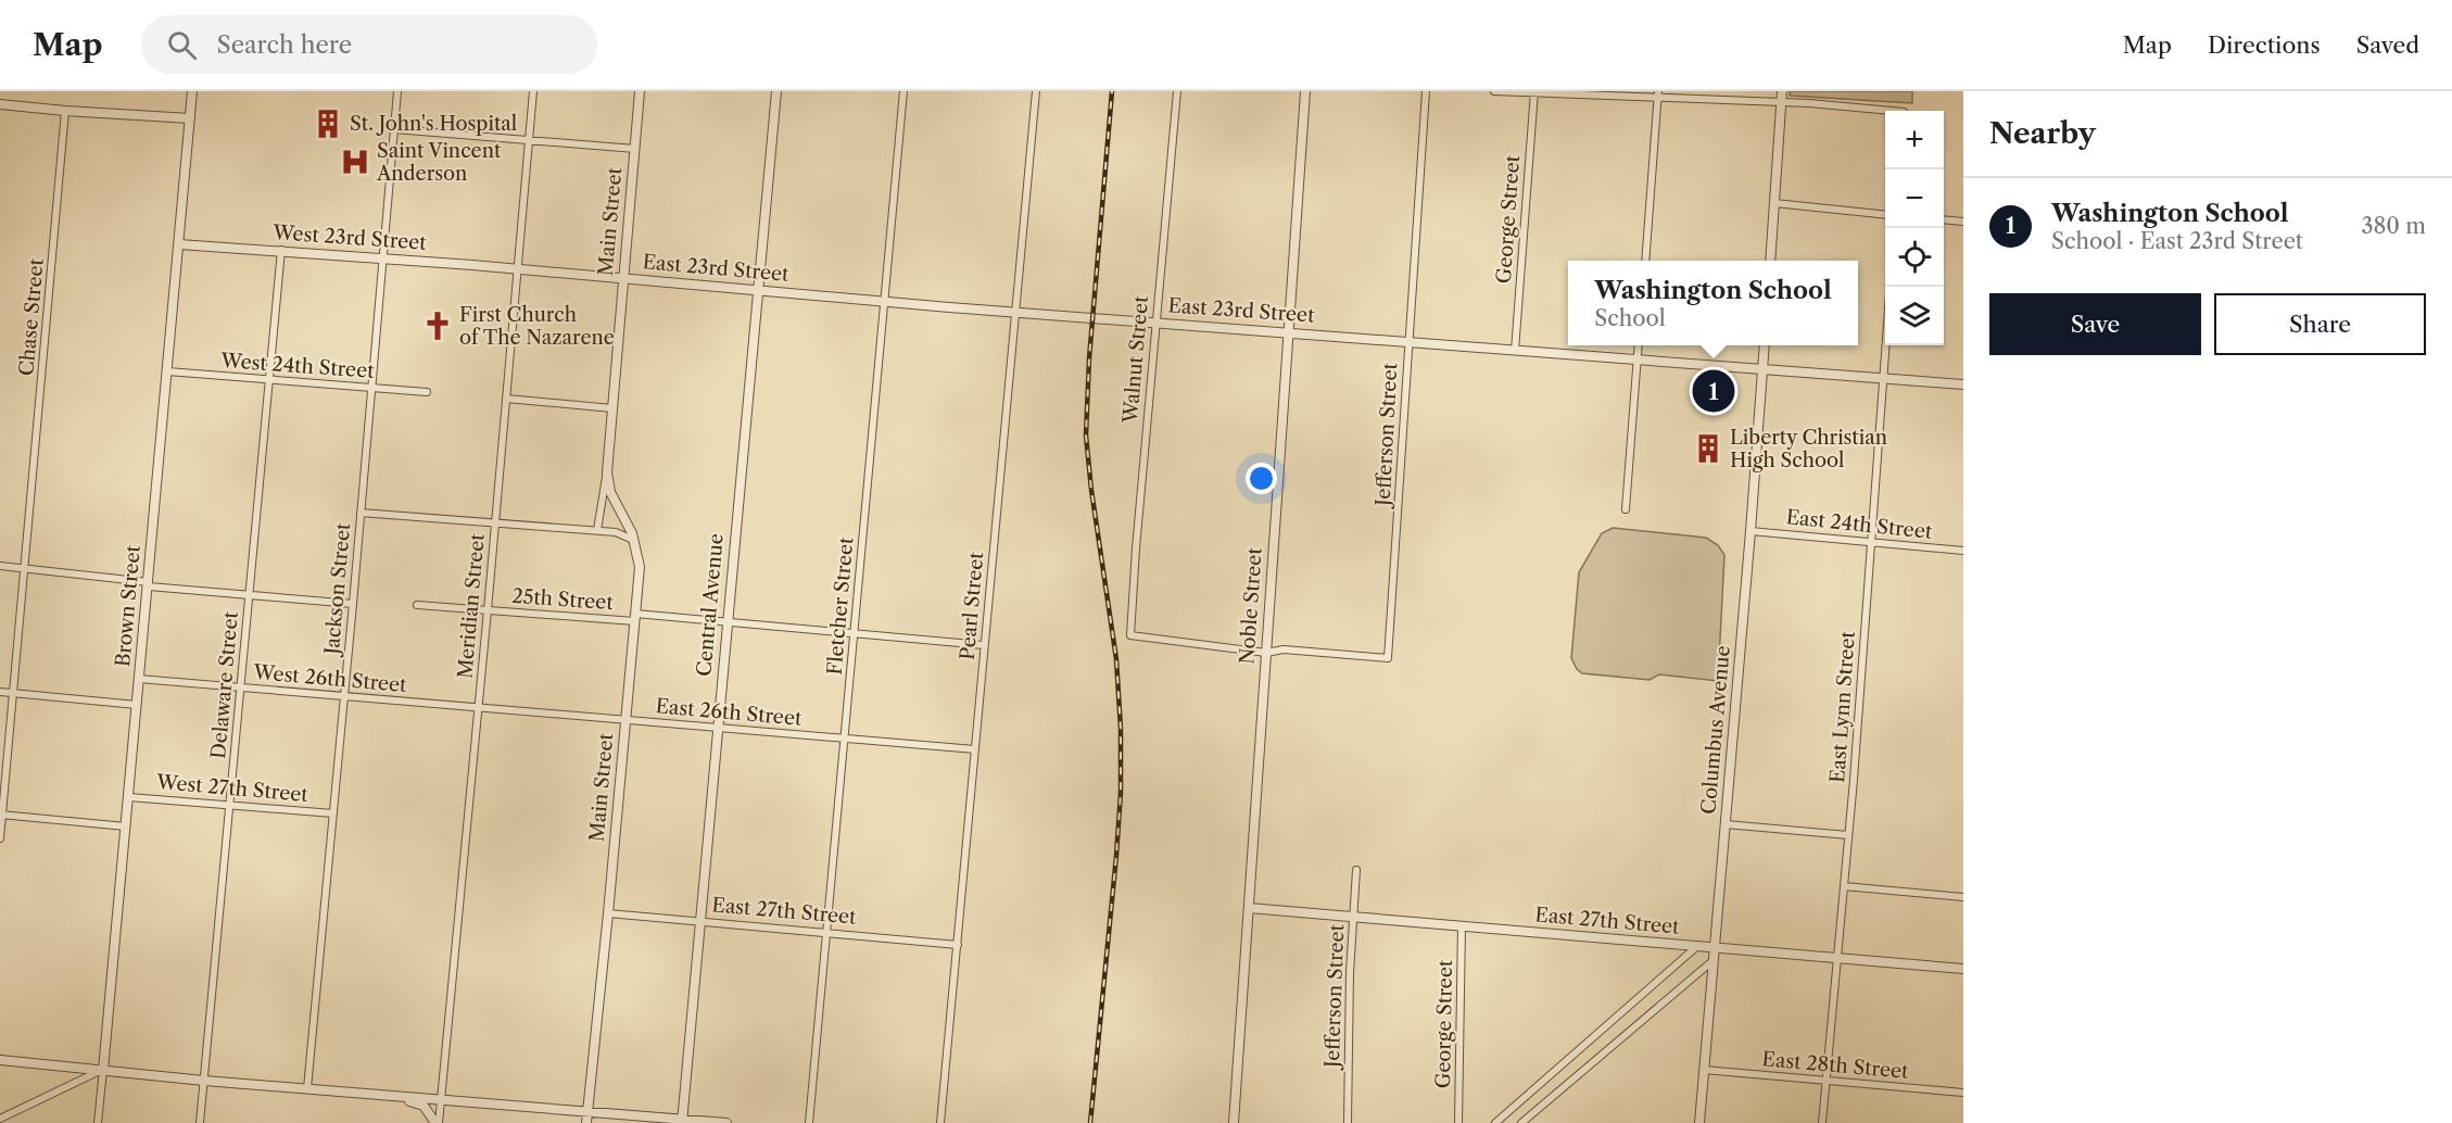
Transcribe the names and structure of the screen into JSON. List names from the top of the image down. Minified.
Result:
{"streets":{"street":["George Street","Main Street","West 23rd Street","East 23rd Street","Chase Street","Walnut Street","West 24th Street","Jefferson Street","East 24th Street","Jackson Street","25th Street","Central Avenue","Brown Street","Meridian Street","Fletcher Street","Pearl Street","Noble Street","West 26th Street","Delaware Street","East Lynn Street","East 26th Street","Columbus Avenue","West 27th Street","East 27th Street","East 28th Street"]},"crossings":[["George Street","East 23rd Street"],["George Street","East 27th Street"],["Main Street","East 23rd Street"],["Main Street","25th Street"],["Main Street","East 26th Street"],["Main Street","East 27th Street"],["West 23rd Street","East 23rd Street"],["West 23rd Street","Jackson Street"],["West 23rd Street","Brown Street"],["West 23rd Street","Meridian Street"],["West 23rd Street","Delaware Street"],["East 23rd Street","Walnut Street"],["East 23rd Street","Jefferson Street"],["East 23rd Street","Central Avenue"],["East 23rd Street","Meridian Street"],["East 23rd Street","Fletcher Street"],["East 23rd Street","Pearl Street"],["East 23rd Street","Noble Street"],["East 23rd Street","East Lynn Street"],["East 23rd Street","Columbus Avenue"],["Walnut Street","Jefferson Street"],["Walnut Street","Noble Street"],["West 24th Street","Jackson Street"],["West 24th Street","Brown Street"],["West 24th Street","Delaware Street"],["Jefferson Street","Noble Street"],["Jefferson Street","East 27th Street"],["East 24th Street","East Lynn Street"],["East 24th Street","Columbus Avenue"],["Jackson Street","West 26th Street"],["Jackson Street","West 27th Street"],["25th Street","Central Avenue"],["25th Street","Meridian Street"],["25th Street","Fletcher Street"],["25th Street","Pearl Street"],["Central Avenue","East 26th Street"],["Central Avenue","East 27th Street"],["Brown Street","West 26th Street"],["Brown Street","West 27th Street"],["Meridian Street","West 26th Street"],["Meridian Street","East 26th Street"],["Fletcher Street","East 26th Street"],["Fletcher Street","East 27th Street"],["Pearl Street","East 26th Street"],["Pearl Street","East 27th Street"],["Noble Street","East 27th Street"],["West 26th Street","Delaware Street"],["West 26th Street","East 26th Street"],["Delaware Street","West 27th Street"],["East Lynn Street","East 27th Street"],["East Lynn Street","East 28th Street"],["Columbus Avenue","East 27th Street"],["Columbus Avenue","East 28th Street"]],"places":{"building":["St. John's Hospital","Liberty Christian High School"],"hospital":["Saint Vincent Anderson"],"church":["First Church of The Nazarene"]},"page":{"header":"Map","search":"Search here","nav":["Map","Directions","Saved"],"heading":"Nearby","map_buttons":["+","−"],"list":[{"mark":"1","name":"Washington School","note":"School · East 23rd Street","value":"380 m"}],"popup":["Washington School","School"],"buttons":["Save","Share"],"pins":"1"}}
